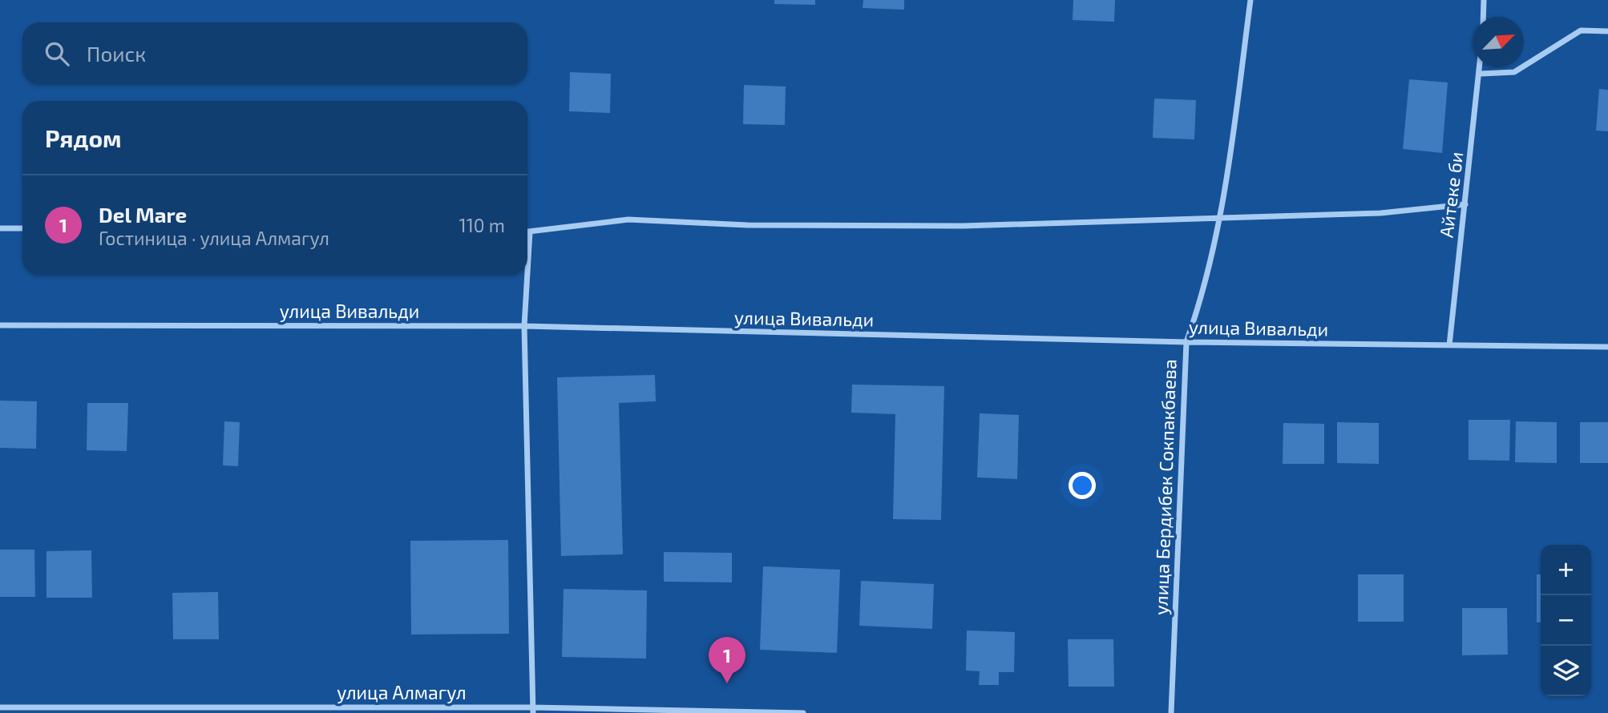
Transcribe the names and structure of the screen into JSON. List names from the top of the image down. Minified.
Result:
{"streets":{"street":["Айтеке би","улица Вивальди","улица Бердибек Сокпакбаева","улица Алмагул"]},"crossings":[["Айтеке би","улица Вивальди"],["улица Вивальди","улица Бердибек Сокпакбаева"]],"north":"top right","page":{"search":"Поиск","heading":"Рядом","list":[{"mark":"1","name":"Del Mare","note":"Гостиница · улица Алмагул","value":"110 m"}],"map_buttons":["+","−"],"pins":"1"}}
